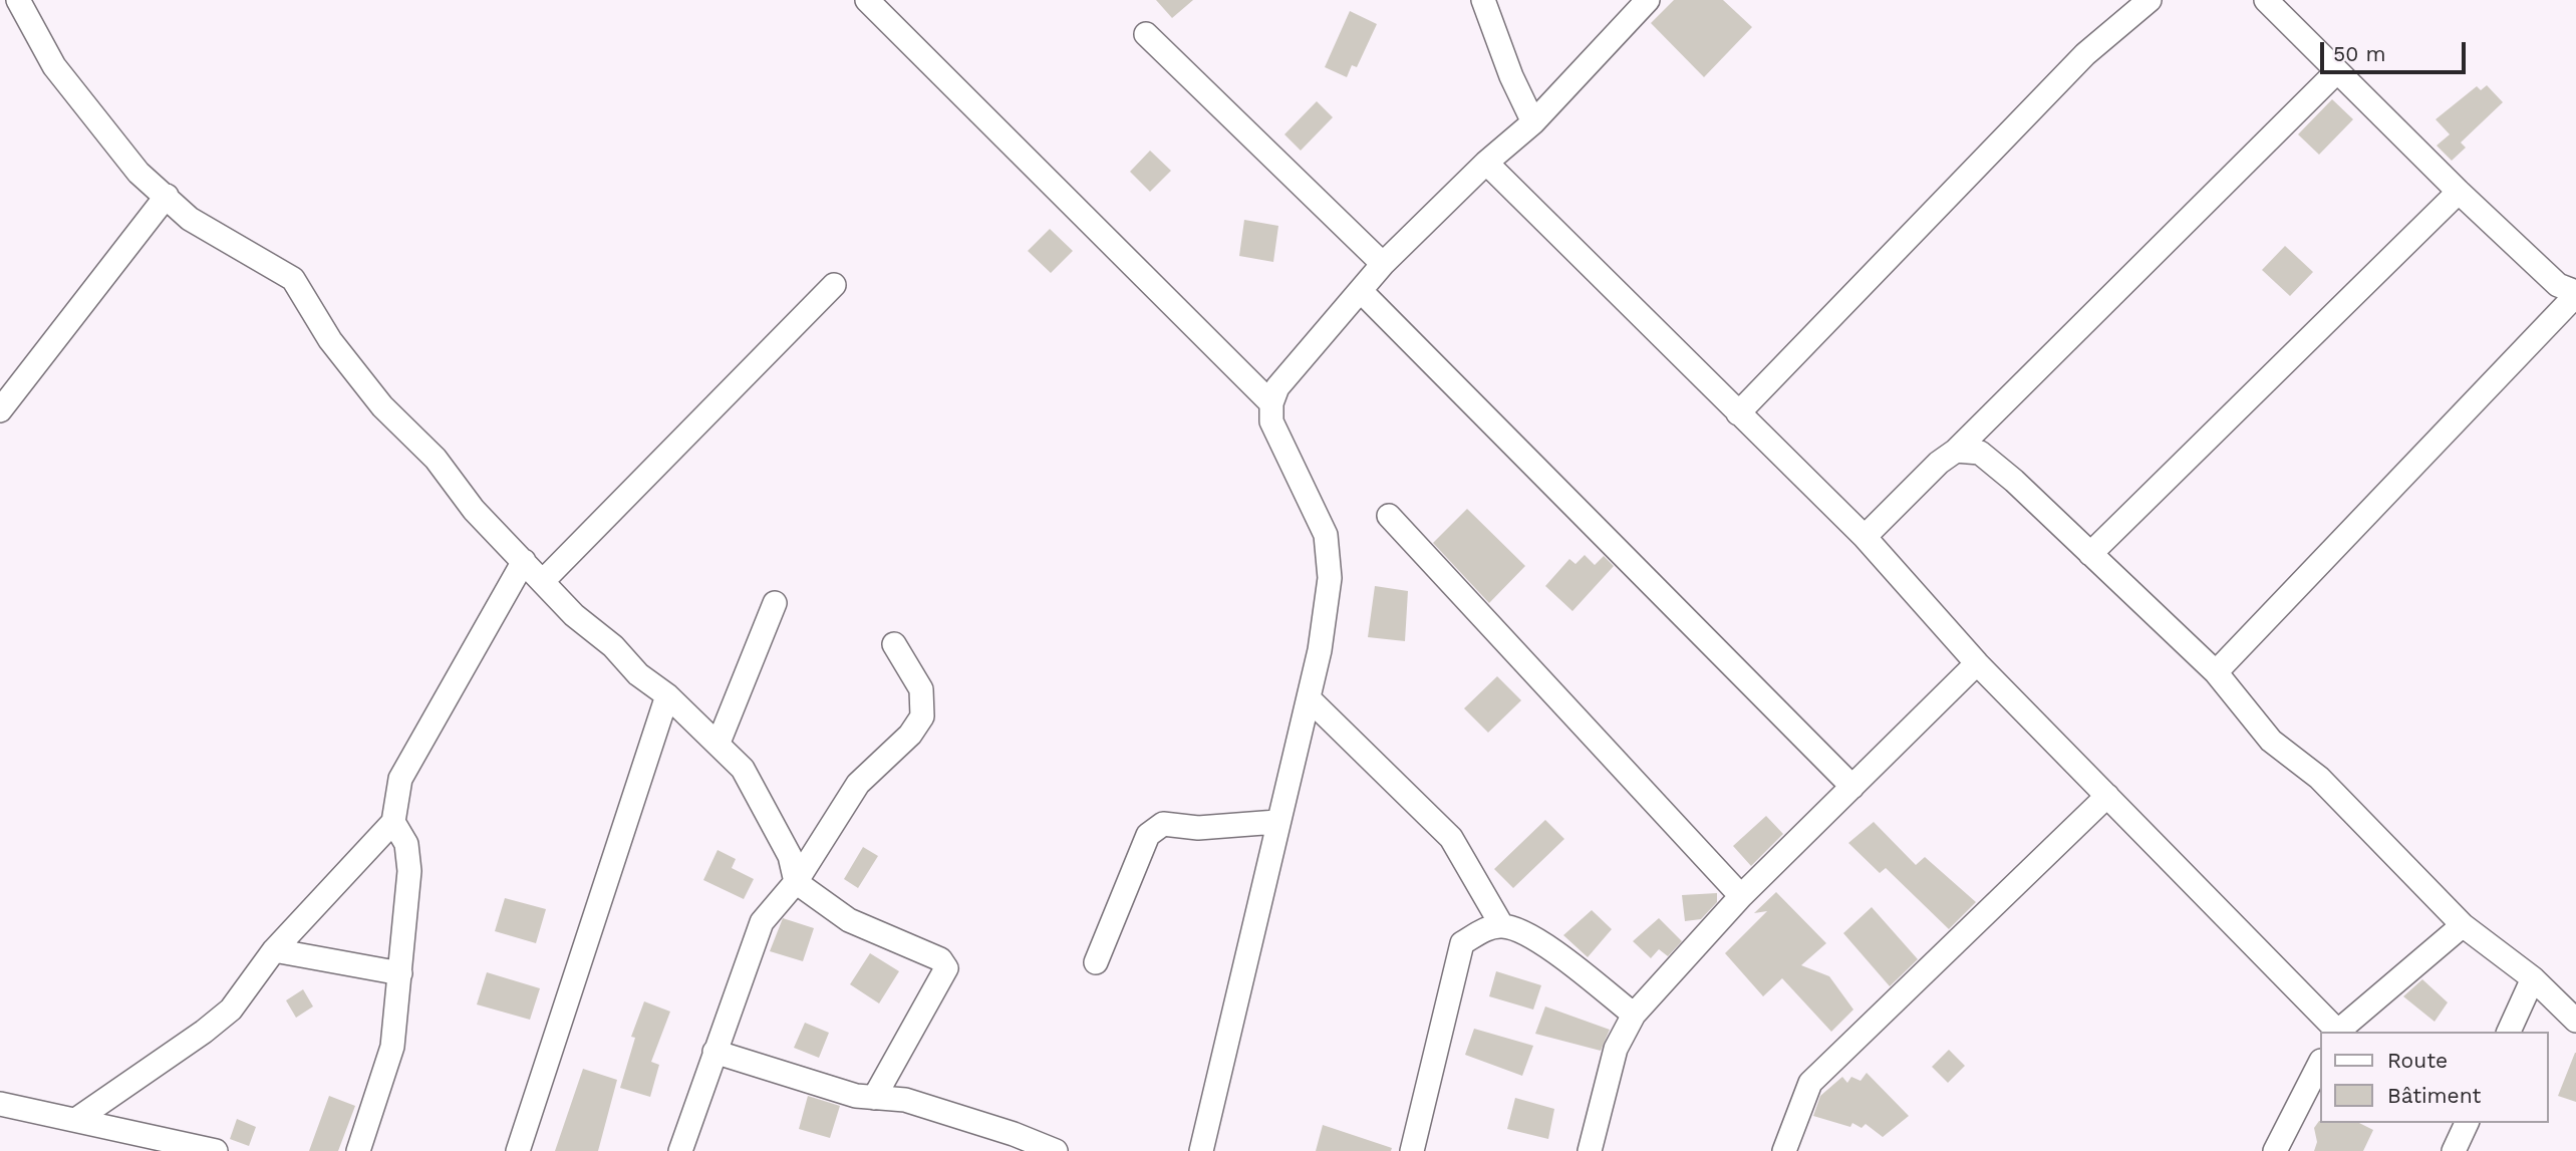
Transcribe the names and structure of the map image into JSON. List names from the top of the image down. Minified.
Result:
{"legend":["Route","Bâtiment"],"scale_bar":"50 m"}
